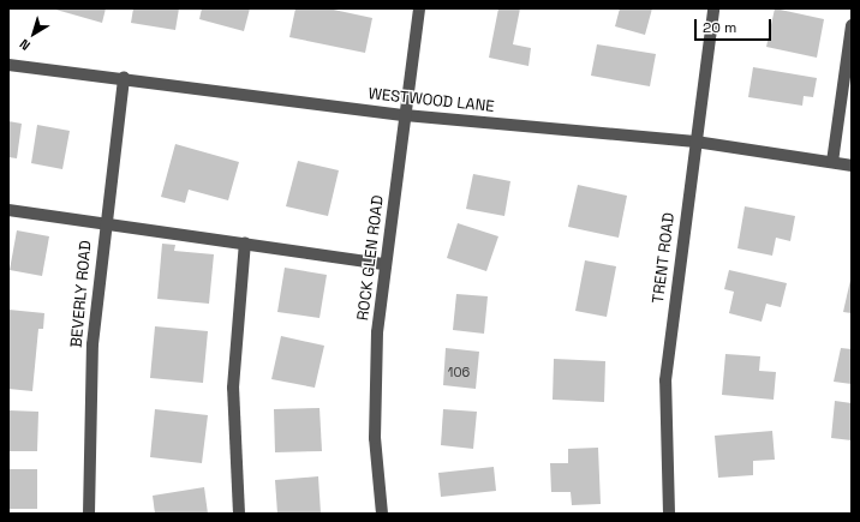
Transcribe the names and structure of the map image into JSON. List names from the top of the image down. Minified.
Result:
{"streets":{"street":["WESTWOOD LANE","ROCK GLEN ROAD","TRENT ROAD","BEVERLY ROAD"]},"crossings":[["WESTWOOD LANE","ROCK GLEN ROAD"],["WESTWOOD LANE","TRENT ROAD"],["WESTWOOD LANE","BEVERLY ROAD"]],"house_numbers":["106"],"scale_bar":"20 m","north":"bottom left"}
